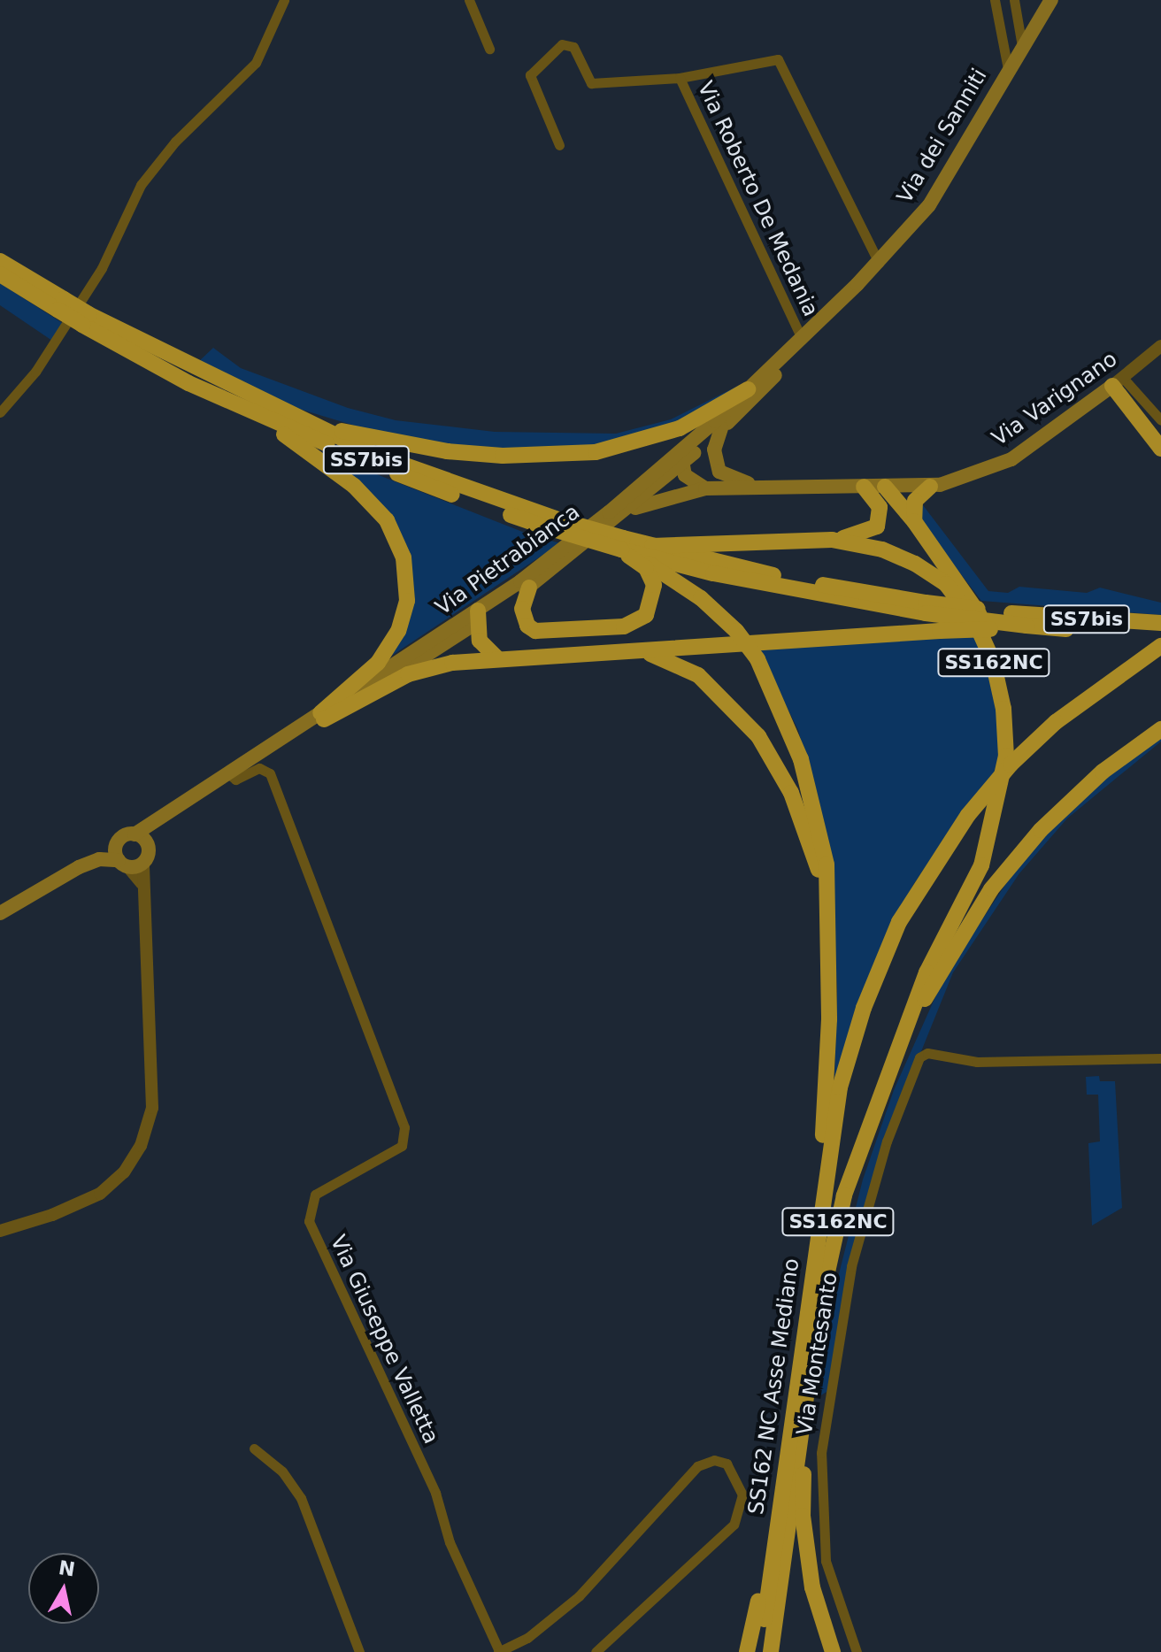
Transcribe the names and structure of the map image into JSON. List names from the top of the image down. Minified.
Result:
{"streets":{"highway":["SS7bis","SS162NC","SS162 NC Asse Mediano"],"main road":["Via dei Sanniti","Via Varignano","Via Pietrabianca"],"street":["Via Roberto De Medania","Via Giuseppe Valletta","Via Montesanto"]},"crossings":[["Via dei Sanniti","Via Roberto De Medania"],["Via dei Sanniti","Via Pietrabianca"],["Via Varignano","Via Pietrabianca"],["SS7bis","SS162NC"],["Via Pietrabianca","Via Giuseppe Valletta"]],"north":"top"}
